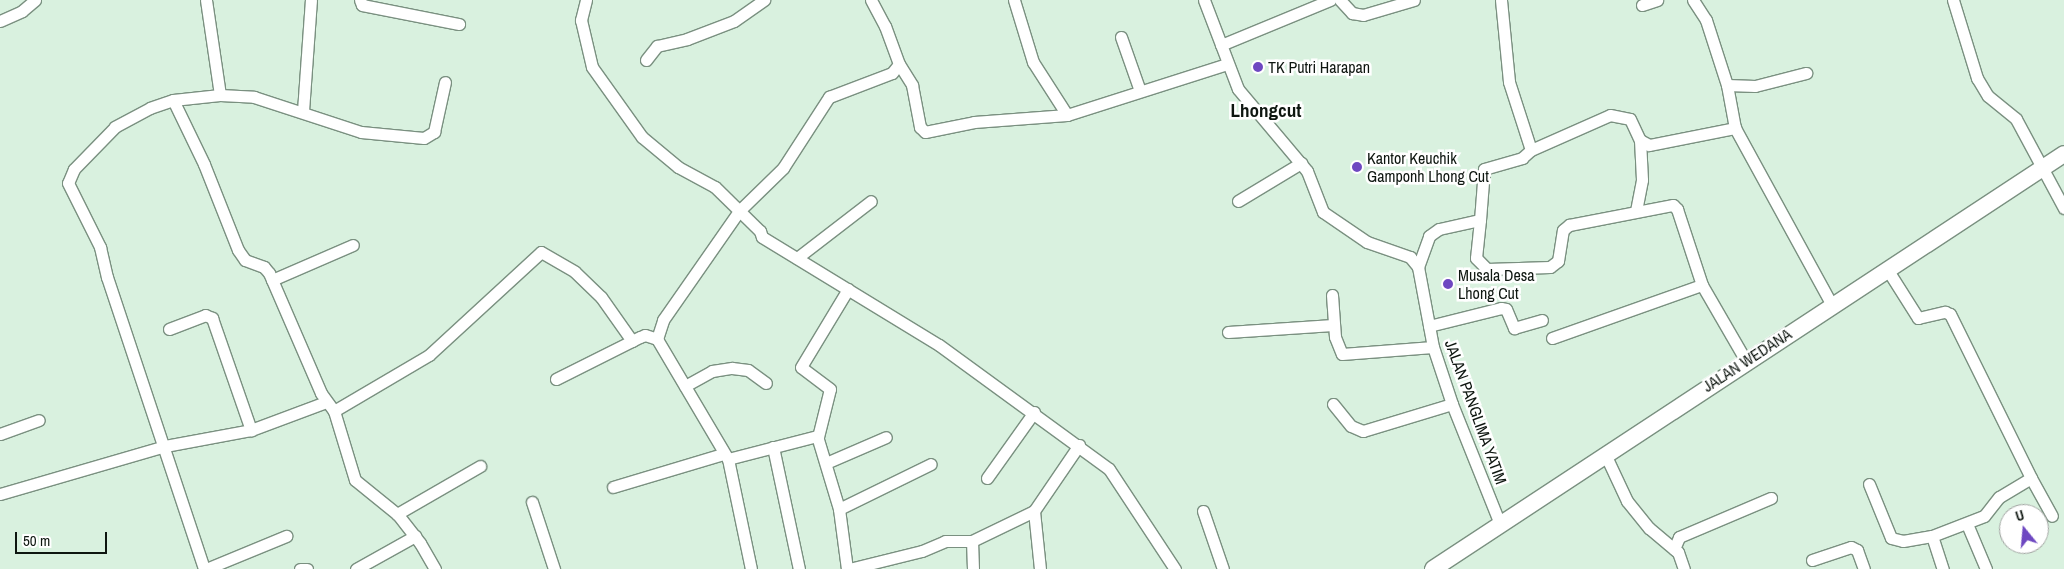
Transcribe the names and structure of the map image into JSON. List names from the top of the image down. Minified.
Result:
{"streets":{"street":["JALAN WEDANA","JALAN PANGLIMA YATIM"]},"crossings":[["JALAN WEDANA","JALAN PANGLIMA YATIM"]],"districts":["Lhongcut"],"places":["TK Putri Harapan","Kantor Keuchik Gamponh Lhong Cut","Musala Desa Lhong Cut"],"scale_bar":"50 m","north":"top"}
